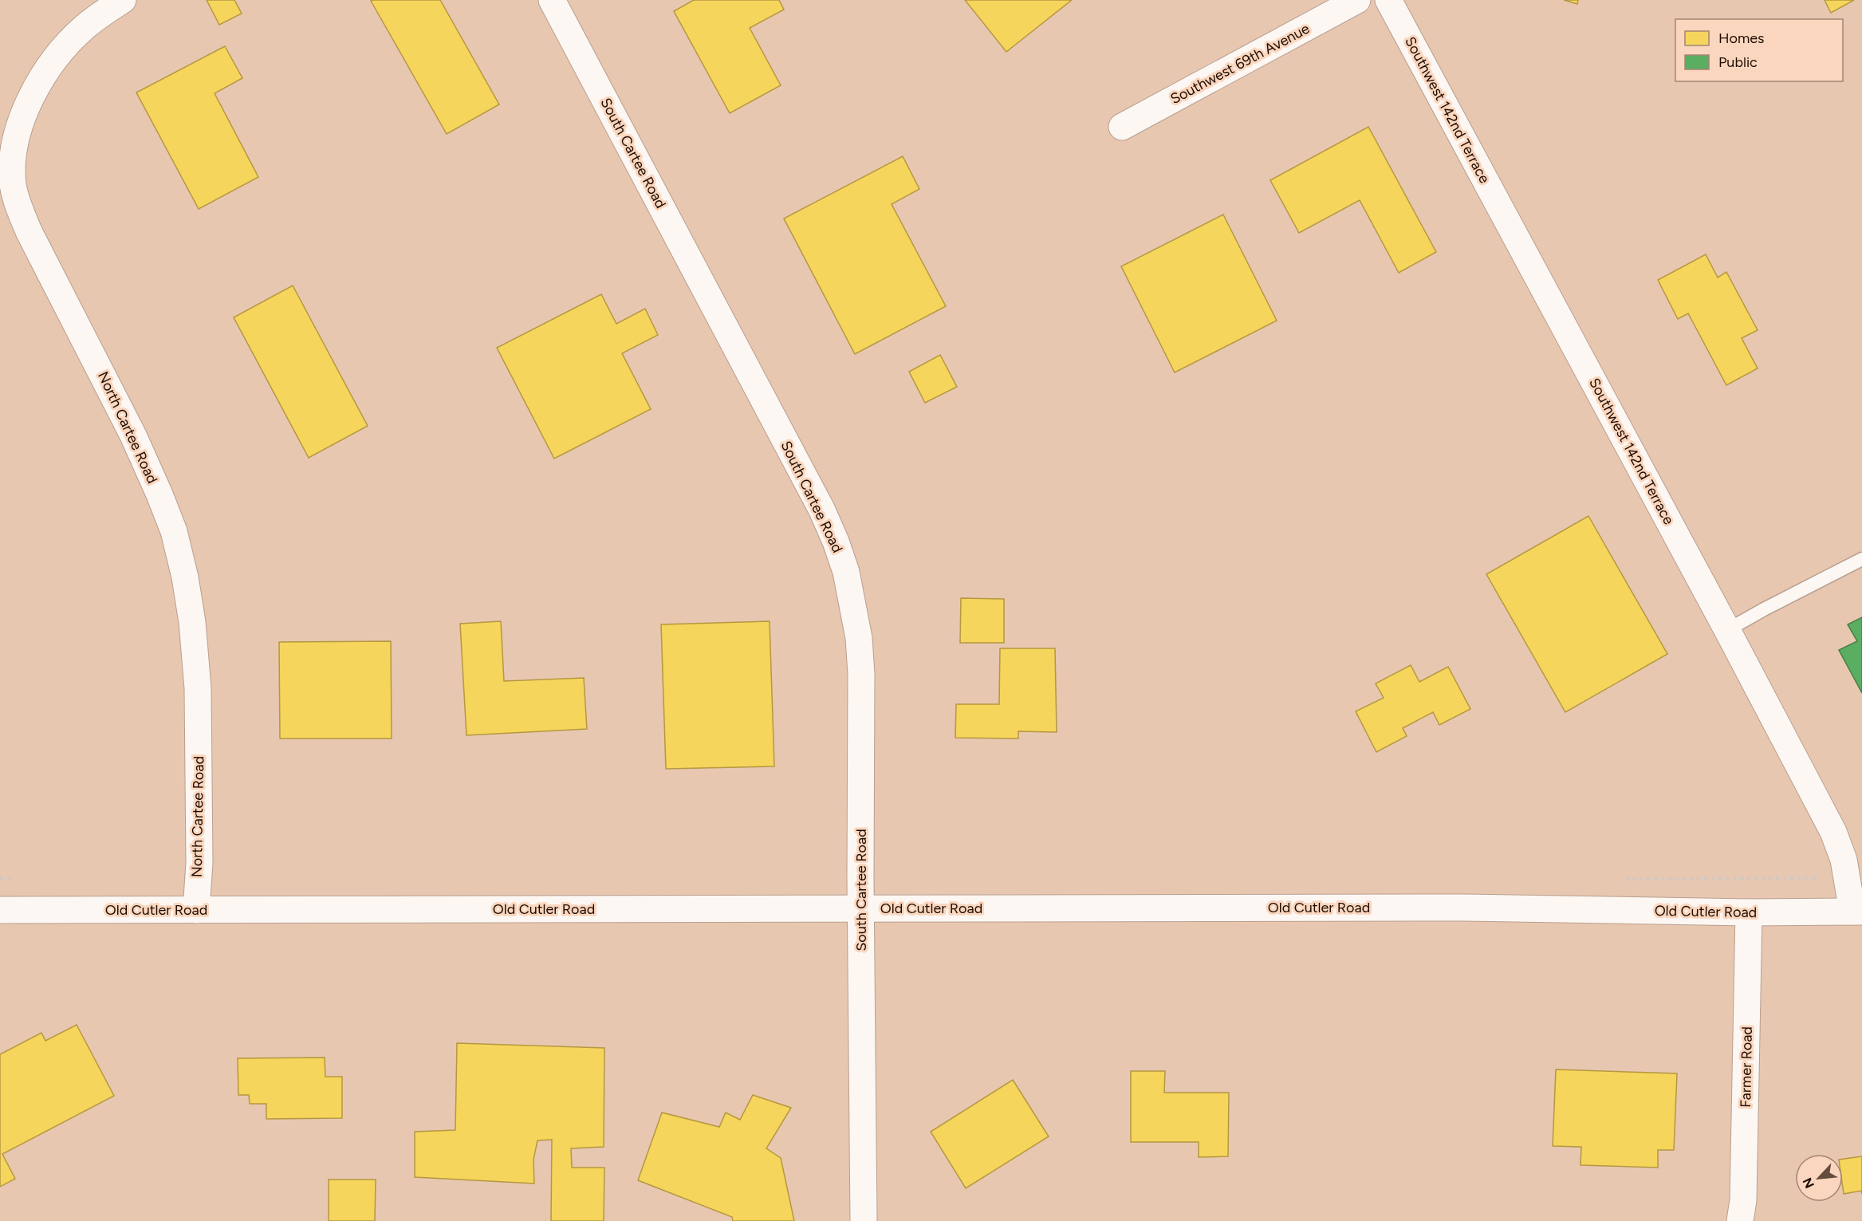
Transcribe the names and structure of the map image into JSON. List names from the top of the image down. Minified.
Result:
{"streets":{"street":["Southwest 69th Avenue","Southwest 142nd Terrace","South Cartee Road","North Cartee Road","Old Cutler Road","Farmer Road"]},"crossings":[["Southwest 142nd Terrace","Old Cutler Road"],["South Cartee Road","Old Cutler Road"],["North Cartee Road","Old Cutler Road"],["Old Cutler Road","Farmer Road"]],"legend":["Homes","Public"],"north":"bottom left"}
